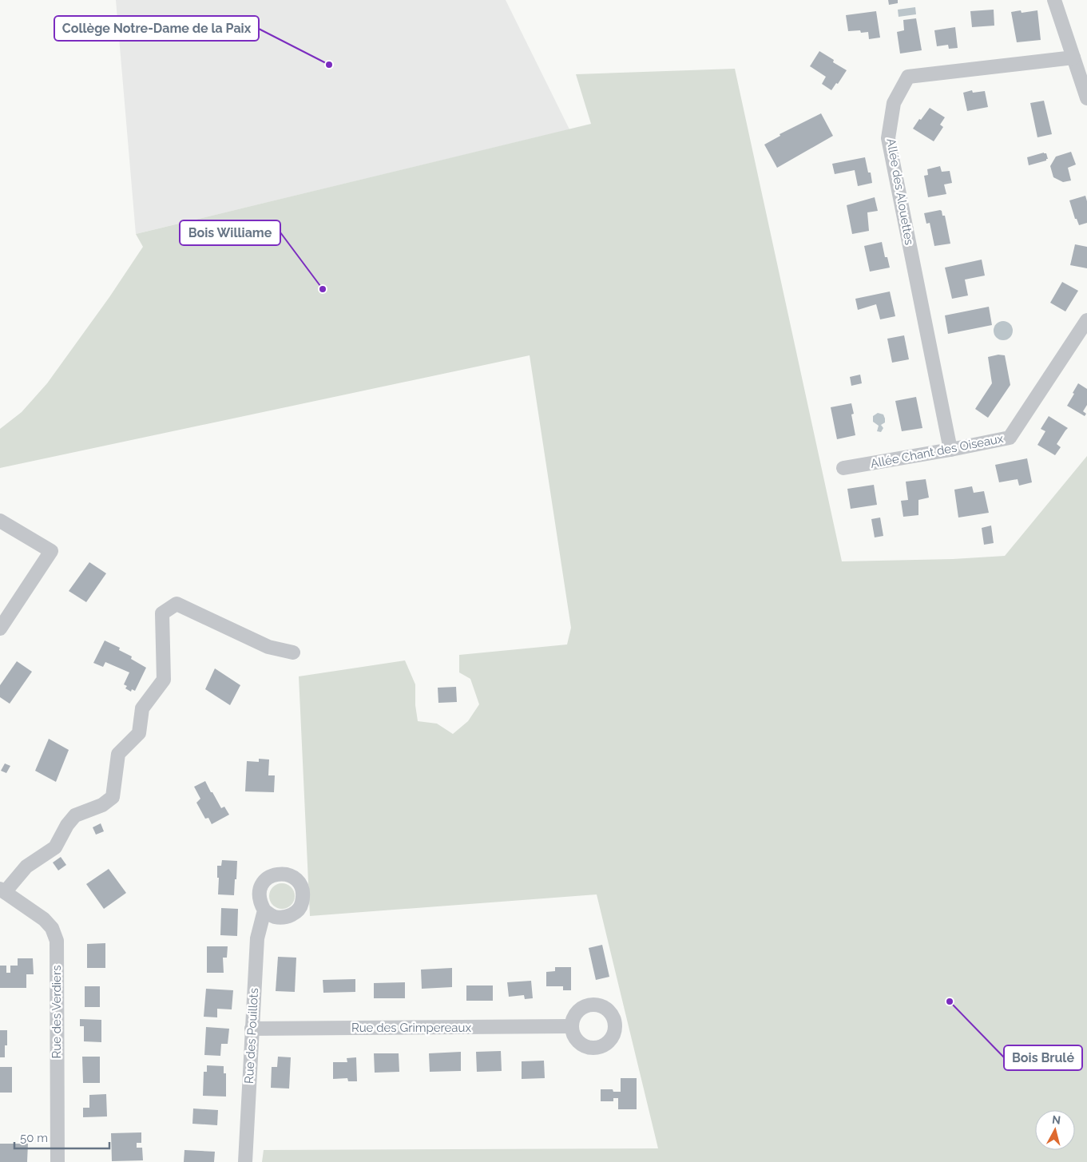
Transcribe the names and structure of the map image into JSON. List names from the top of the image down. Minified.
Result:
{"streets":{"street":["Allée des Alouettes","Allée Chant des Oiseaux","Rue des Verdiers","Rue des Grimpereaux","Rue des Pouillots"]},"crossings":[["Allée des Alouettes","Allée Chant des Oiseaux"],["Rue des Grimpereaux","Rue des Pouillots"]],"places":["Collège Notre-Dame de la Paix","Bois Williame","Bois Brulé"],"scale_bar":"50 m","north":"top"}
